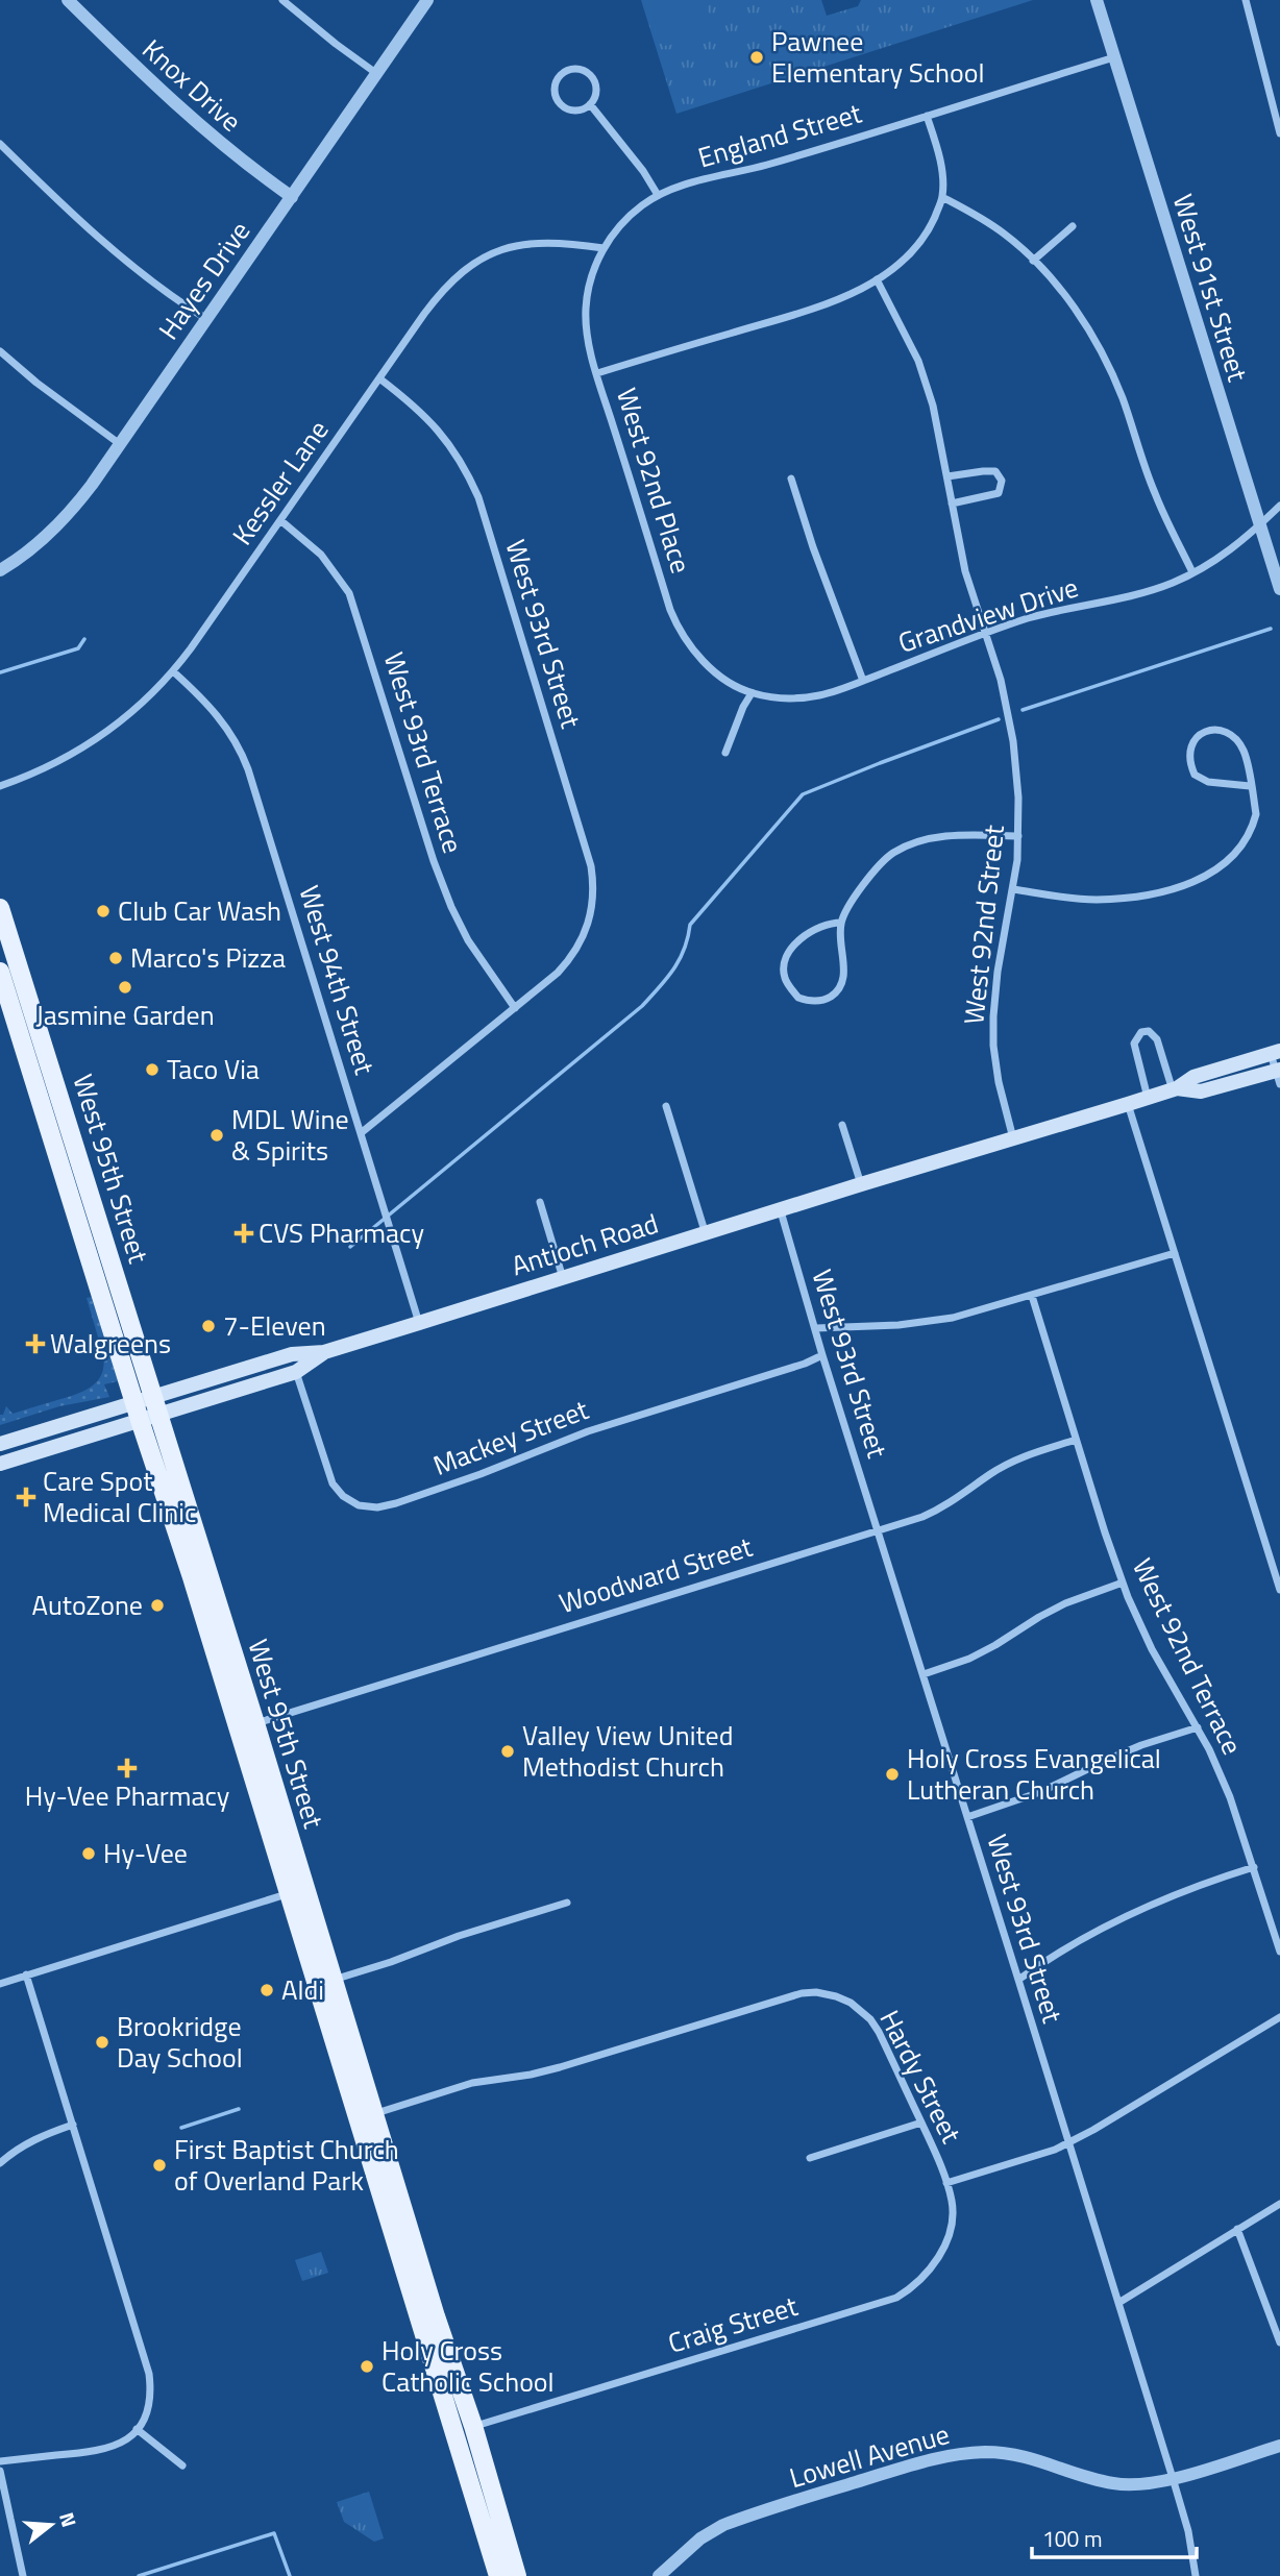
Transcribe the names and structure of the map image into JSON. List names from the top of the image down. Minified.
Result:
{"streets":{"main road":["West 95th Street","Antioch Road"],"street":["Knox Drive","England Street","Hayes Drive","West 91st Street","West 92nd Place","Kessler Lane","Grandview Drive","West 93rd Street","West 93rd Terrace","West 92nd Street","West 94th Street","Mackey Street","Woodward Street","West 92nd Terrace","Hardy Street","Craig Street","Lowell Avenue"]},"crossings":[["Knox Drive","Hayes Drive"],["England Street","West 91st Street"],["England Street","West 92nd Place"],["England Street","Kessler Lane"],["West 91st Street","Grandview Drive"],["West 92nd Place","Kessler Lane"],["West 92nd Place","Grandview Drive"],["Kessler Lane","West 93rd Street"],["Kessler Lane","West 93rd Terrace"],["Kessler Lane","West 94th Street"],["Grandview Drive","West 92nd Street"],["West 93rd Street","West 93rd Terrace"],["West 93rd Street","Antioch Road"],["West 93rd Street","Mackey Street"],["West 93rd Street","Woodward Street"],["West 93rd Street","Hardy Street"],["West 93rd Street","Lowell Avenue"],["West 92nd Street","Antioch Road"],["West 94th Street","Antioch Road"],["West 95th Street","Antioch Road"],["West 95th Street","Woodward Street"],["West 95th Street","Hardy Street"],["West 95th Street","Craig Street"],["Antioch Road","Mackey Street"],["Woodward Street","West 92nd Terrace"],["Hardy Street","Craig Street"]],"places":{"other":["Pawnee Elementary School","Club Car Wash","Marco's Pizza","Jasmine Garden","Taco Via","MDL Wine & Spirits","7-Eleven","AutoZone","Valley View United Methodist Church","Holy Cross Evangelical Lutheran Church","Hy-Vee","Aldi","Brookridge Day School","First Baptist Church of Overland Park","Holy Cross Catholic School"],"health":["CVS Pharmacy","Walgreens","Care Spot Medical Clinic","Hy-Vee Pharmacy"]},"scale_bar":"100 m","north":"right"}
